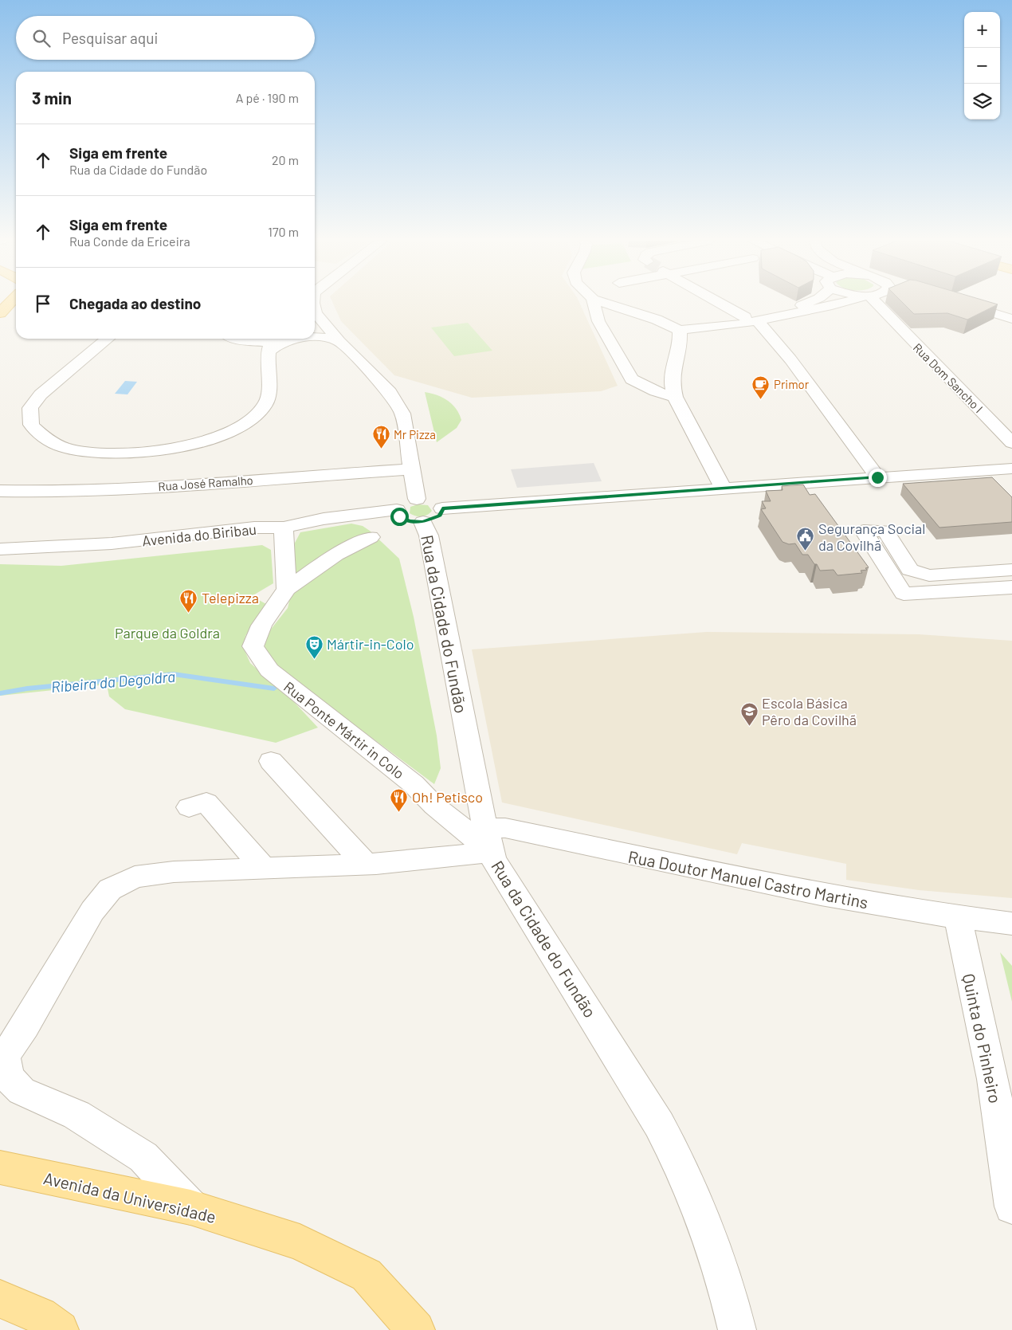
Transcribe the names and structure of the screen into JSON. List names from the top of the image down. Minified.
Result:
{"streets":{"main road":["Avenida da Universidade"],"street":["Rua Dom Sancho I","Rua José Ramalho","Avenida do Biribau","Rua da Cidade do Fundão","Rua Ponte Mártir in Colo","Rua Doutor Manuel Castro Martins","Quinta do Pinheiro"]},"crossings":[["Avenida do Biribau","Rua da Cidade do Fundão"],["Rua da Cidade do Fundão","Rua Ponte Mártir in Colo"],["Rua da Cidade do Fundão","Rua Doutor Manuel Castro Martins"],["Rua Ponte Mártir in Colo","Rua Doutor Manuel Castro Martins"],["Rua Doutor Manuel Castro Martins","Quinta do Pinheiro"],["Rua Doutor Manuel Castro Martins","Avenida da Universidade"]],"water":["Ribeira da Degoldra"],"parks":["Parque da Goldra"],"places":{"cafe":["Primor"],"restaurant":["Mr Pizza","Telepizza","Oh! Petisco"],"public building":["Segurança Social da Covilhã"],"theatre":["Mártir-in-Colo"],"school or university":["Escola Básica Pêro da Covilhã"]},"page":{"map_buttons":["+","−"],"search":"Pesquisar aqui","heading":["3 min","A pé · 190 m"],"list":[["Siga em frente","Rua da Cidade do Fundão","20 m"],["Siga em frente","Rua Conde da Ericeira","170 m"],"Chegada ao destino"]}}
